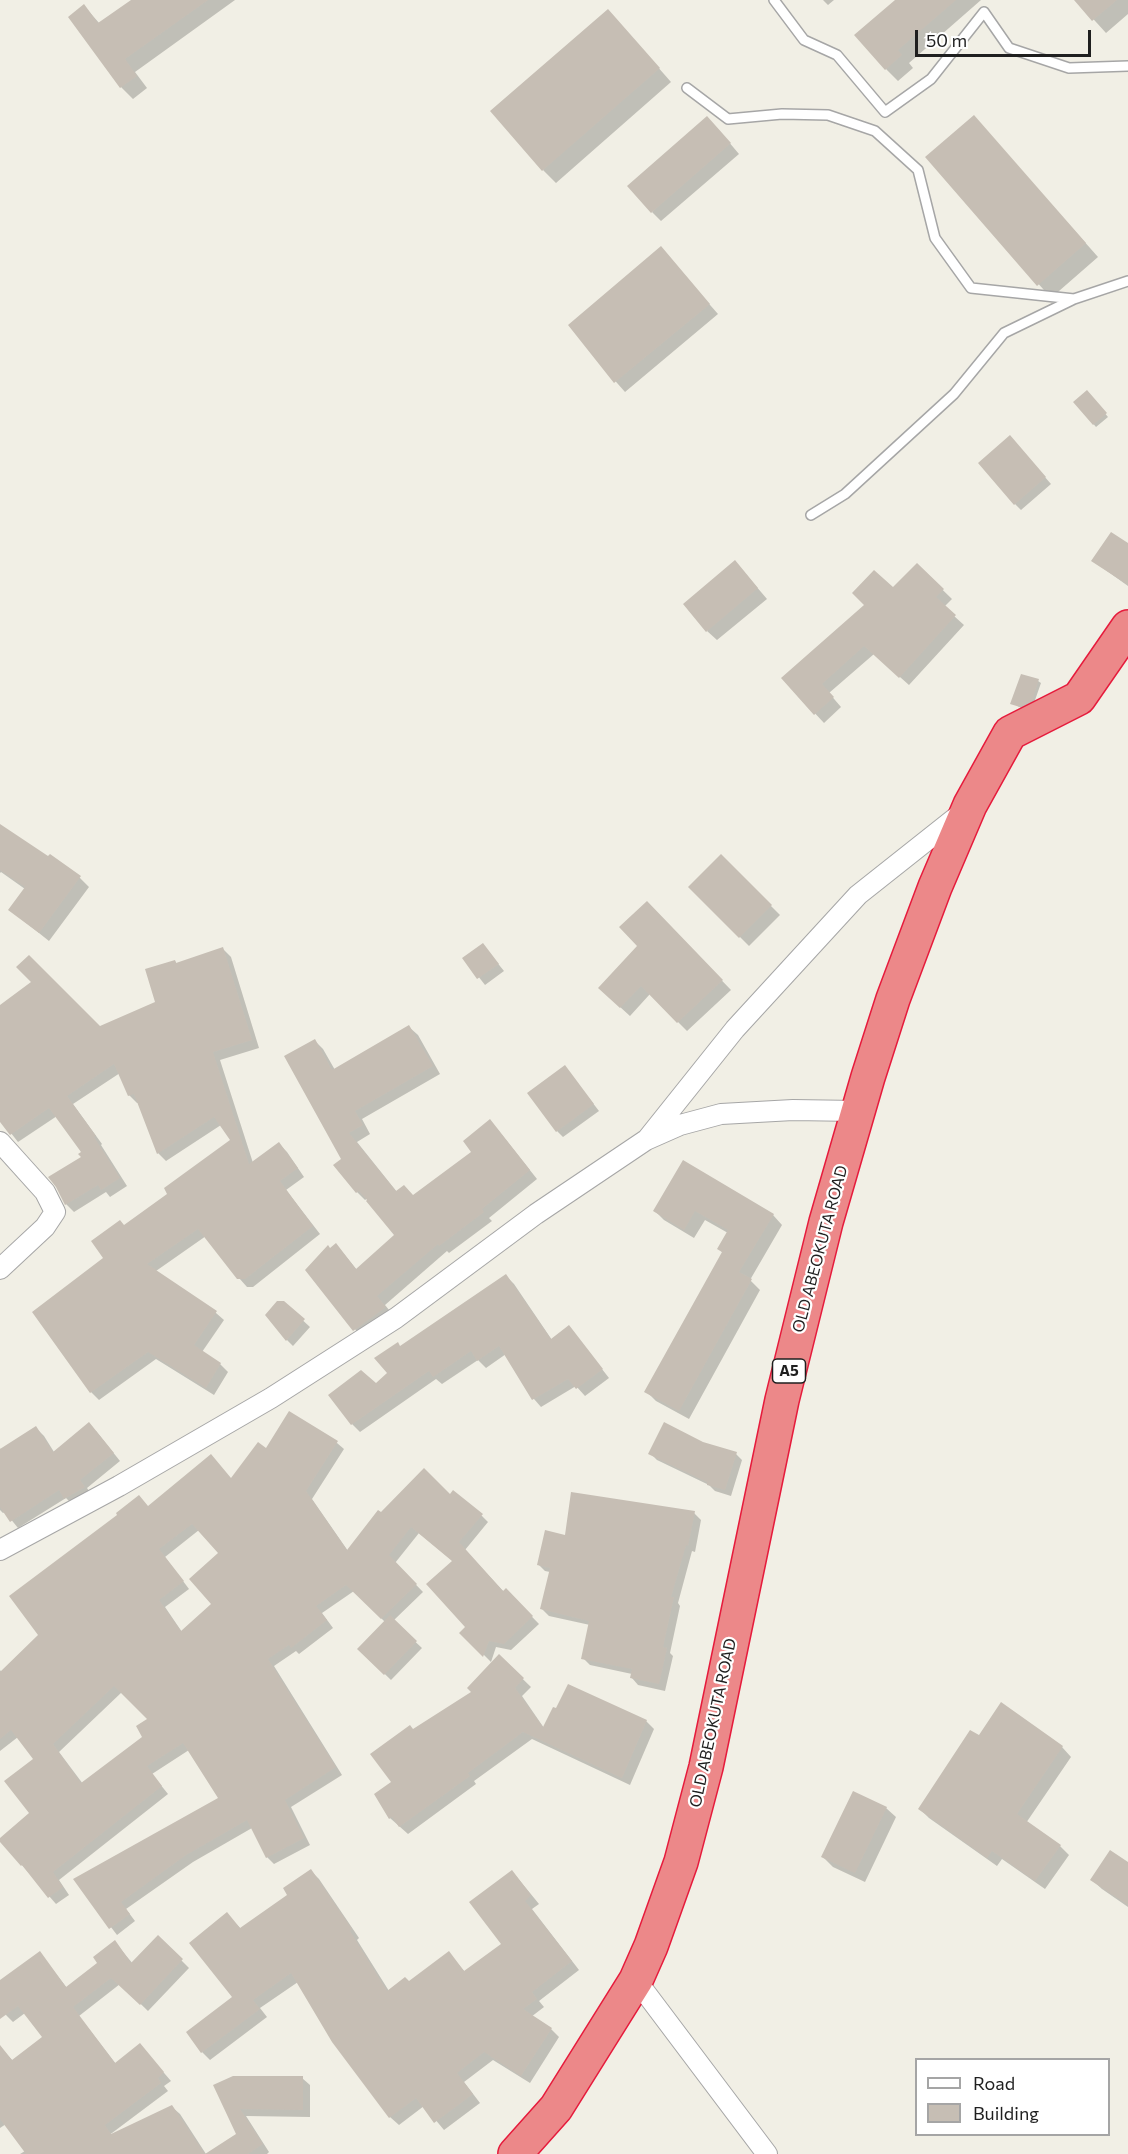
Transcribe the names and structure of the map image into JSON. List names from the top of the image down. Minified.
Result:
{"streets":{"highway":["OLD ABEOKUTA ROAD","A5"]},"legend":["Road","Building"],"scale_bar":"50 m"}
